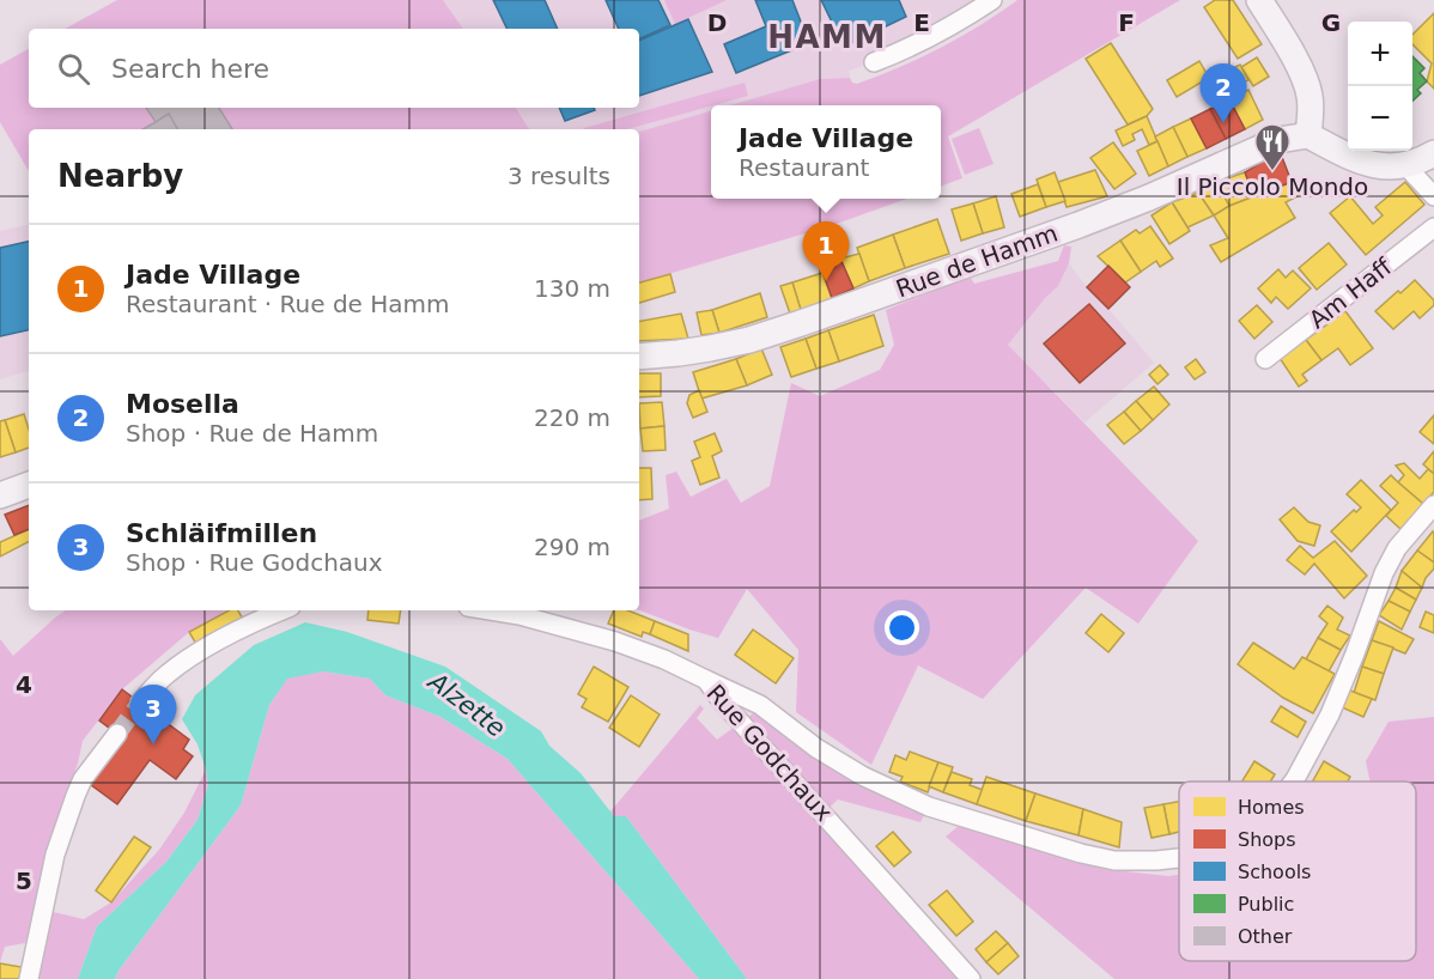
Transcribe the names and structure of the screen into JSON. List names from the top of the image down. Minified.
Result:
{"streets":{"main road":["Rue de Hamm"],"street":["Am Haff","Rue Godchaux"]},"districts":["HAMM"],"water":["Alzette"],"places":{"restaurant":["Il Piccolo Mondo"]},"legend":["Homes","Shops","Schools","Public","Other"],"page":{"map_buttons":["+","−"],"search":"Search here","pins":["2","1","3"],"popup":["Jade Village","Restaurant"],"heading":["Nearby","3 results"],"list":[{"mark":"1","name":"Jade Village","note":"Restaurant · Rue de Hamm","value":"130 m"},{"mark":"2","name":"Mosella","note":"Shop · Rue de Hamm","value":"220 m"},{"mark":"3","name":"Schläifmillen","note":"Shop · Rue Godchaux","value":"290 m"}]},"grid":{"columns":["D","E","F","G"],"rows":["4","5"]}}
